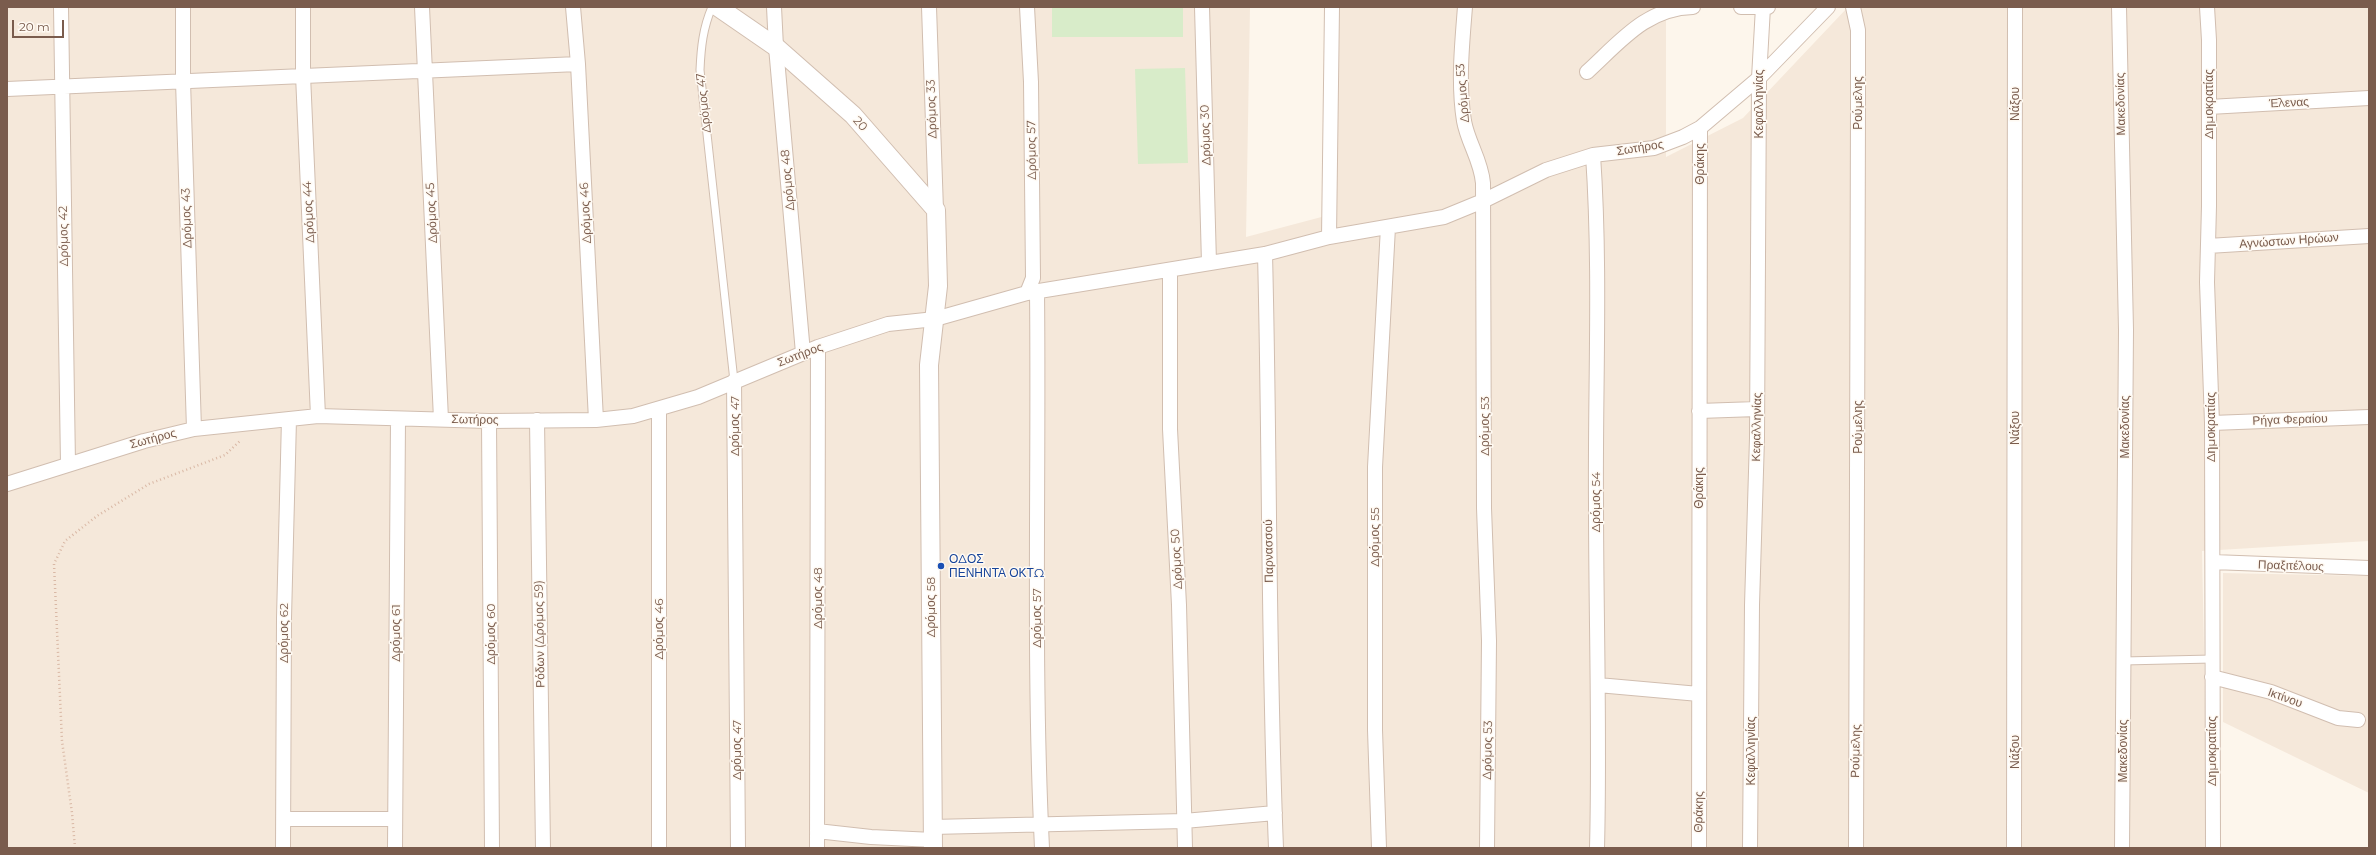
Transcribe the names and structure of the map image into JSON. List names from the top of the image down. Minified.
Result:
{"streets":{"street":["Δρόμος 53","Δρόμος 47","Ρούμελης","Έλενας","Κεφαλληνίας","Νάξου","Μακεδονίας","Δημοκρατίας","Δρόμος 33","20","Δρόμος 30","Σωτήρος","Δρόμος 57","Θράκης","Δρόμος 48","Δρόμος 44","Δρόμος 45","Δρόμος 46","Δρόμος 43","Δρόμος 42","Αγνώστων Ηρώων","Ρήγα Φεραίου","Δρόμος 54","Δρόμος 55","Παρνασσού","Δρόμος 50","Πραξιτέλους","Δρόμος 58","Δρόμος 62","Δρόμος 61","Δρόμος 60","Ρόδων (Δρόμος 59)","Ικτίνου"]},"crossings":[["Δρόμος 53","Σωτήρος"],["Δρόμος 47","Σωτήρος"],["Έλενας","Δημοκρατίας"],["Κεφαλληνίας","Σωτήρος"],["Δημοκρατίας","Αγνώστων Ηρώων"],["Δημοκρατίας","Ρήγα Φεραίου"],["Δημοκρατίας","Πραξιτέλους"],["Δημοκρατίας","Ικτίνου"],["Δρόμος 33","20"],["Δρόμος 33","Δρόμος 58"],["20","Δρόμος 48"],["20","Δρόμος 58"],["Δρόμος 30","Σωτήρος"],["Σωτήρος","Δρόμος 57"],["Σωτήρος","Θράκης"],["Σωτήρος","Δρόμος 48"],["Σωτήρος","Δρόμος 44"],["Σωτήρος","Δρόμος 45"],["Σωτήρος","Δρόμος 46"],["Σωτήρος","Δρόμος 43"],["Σωτήρος","Δρόμος 42"],["Σωτήρος","Δρόμος 54"],["Σωτήρος","Δρόμος 55"],["Σωτήρος","Παρνασσού"],["Σωτήρος","Δρόμος 50"],["Σωτήρος","Δρόμος 58"],["Σωτήρος","Δρόμος 62"],["Σωτήρος","Δρόμος 61"],["Σωτήρος","Δρόμος 60"],["Σωτήρος","Ρόδων (Δρόμος 59)"]],"places":["ΟΔΟΣ ΠΕΝΗΝΤΑ ΟΚΤΩ"],"scale_bar":"20 m"}
